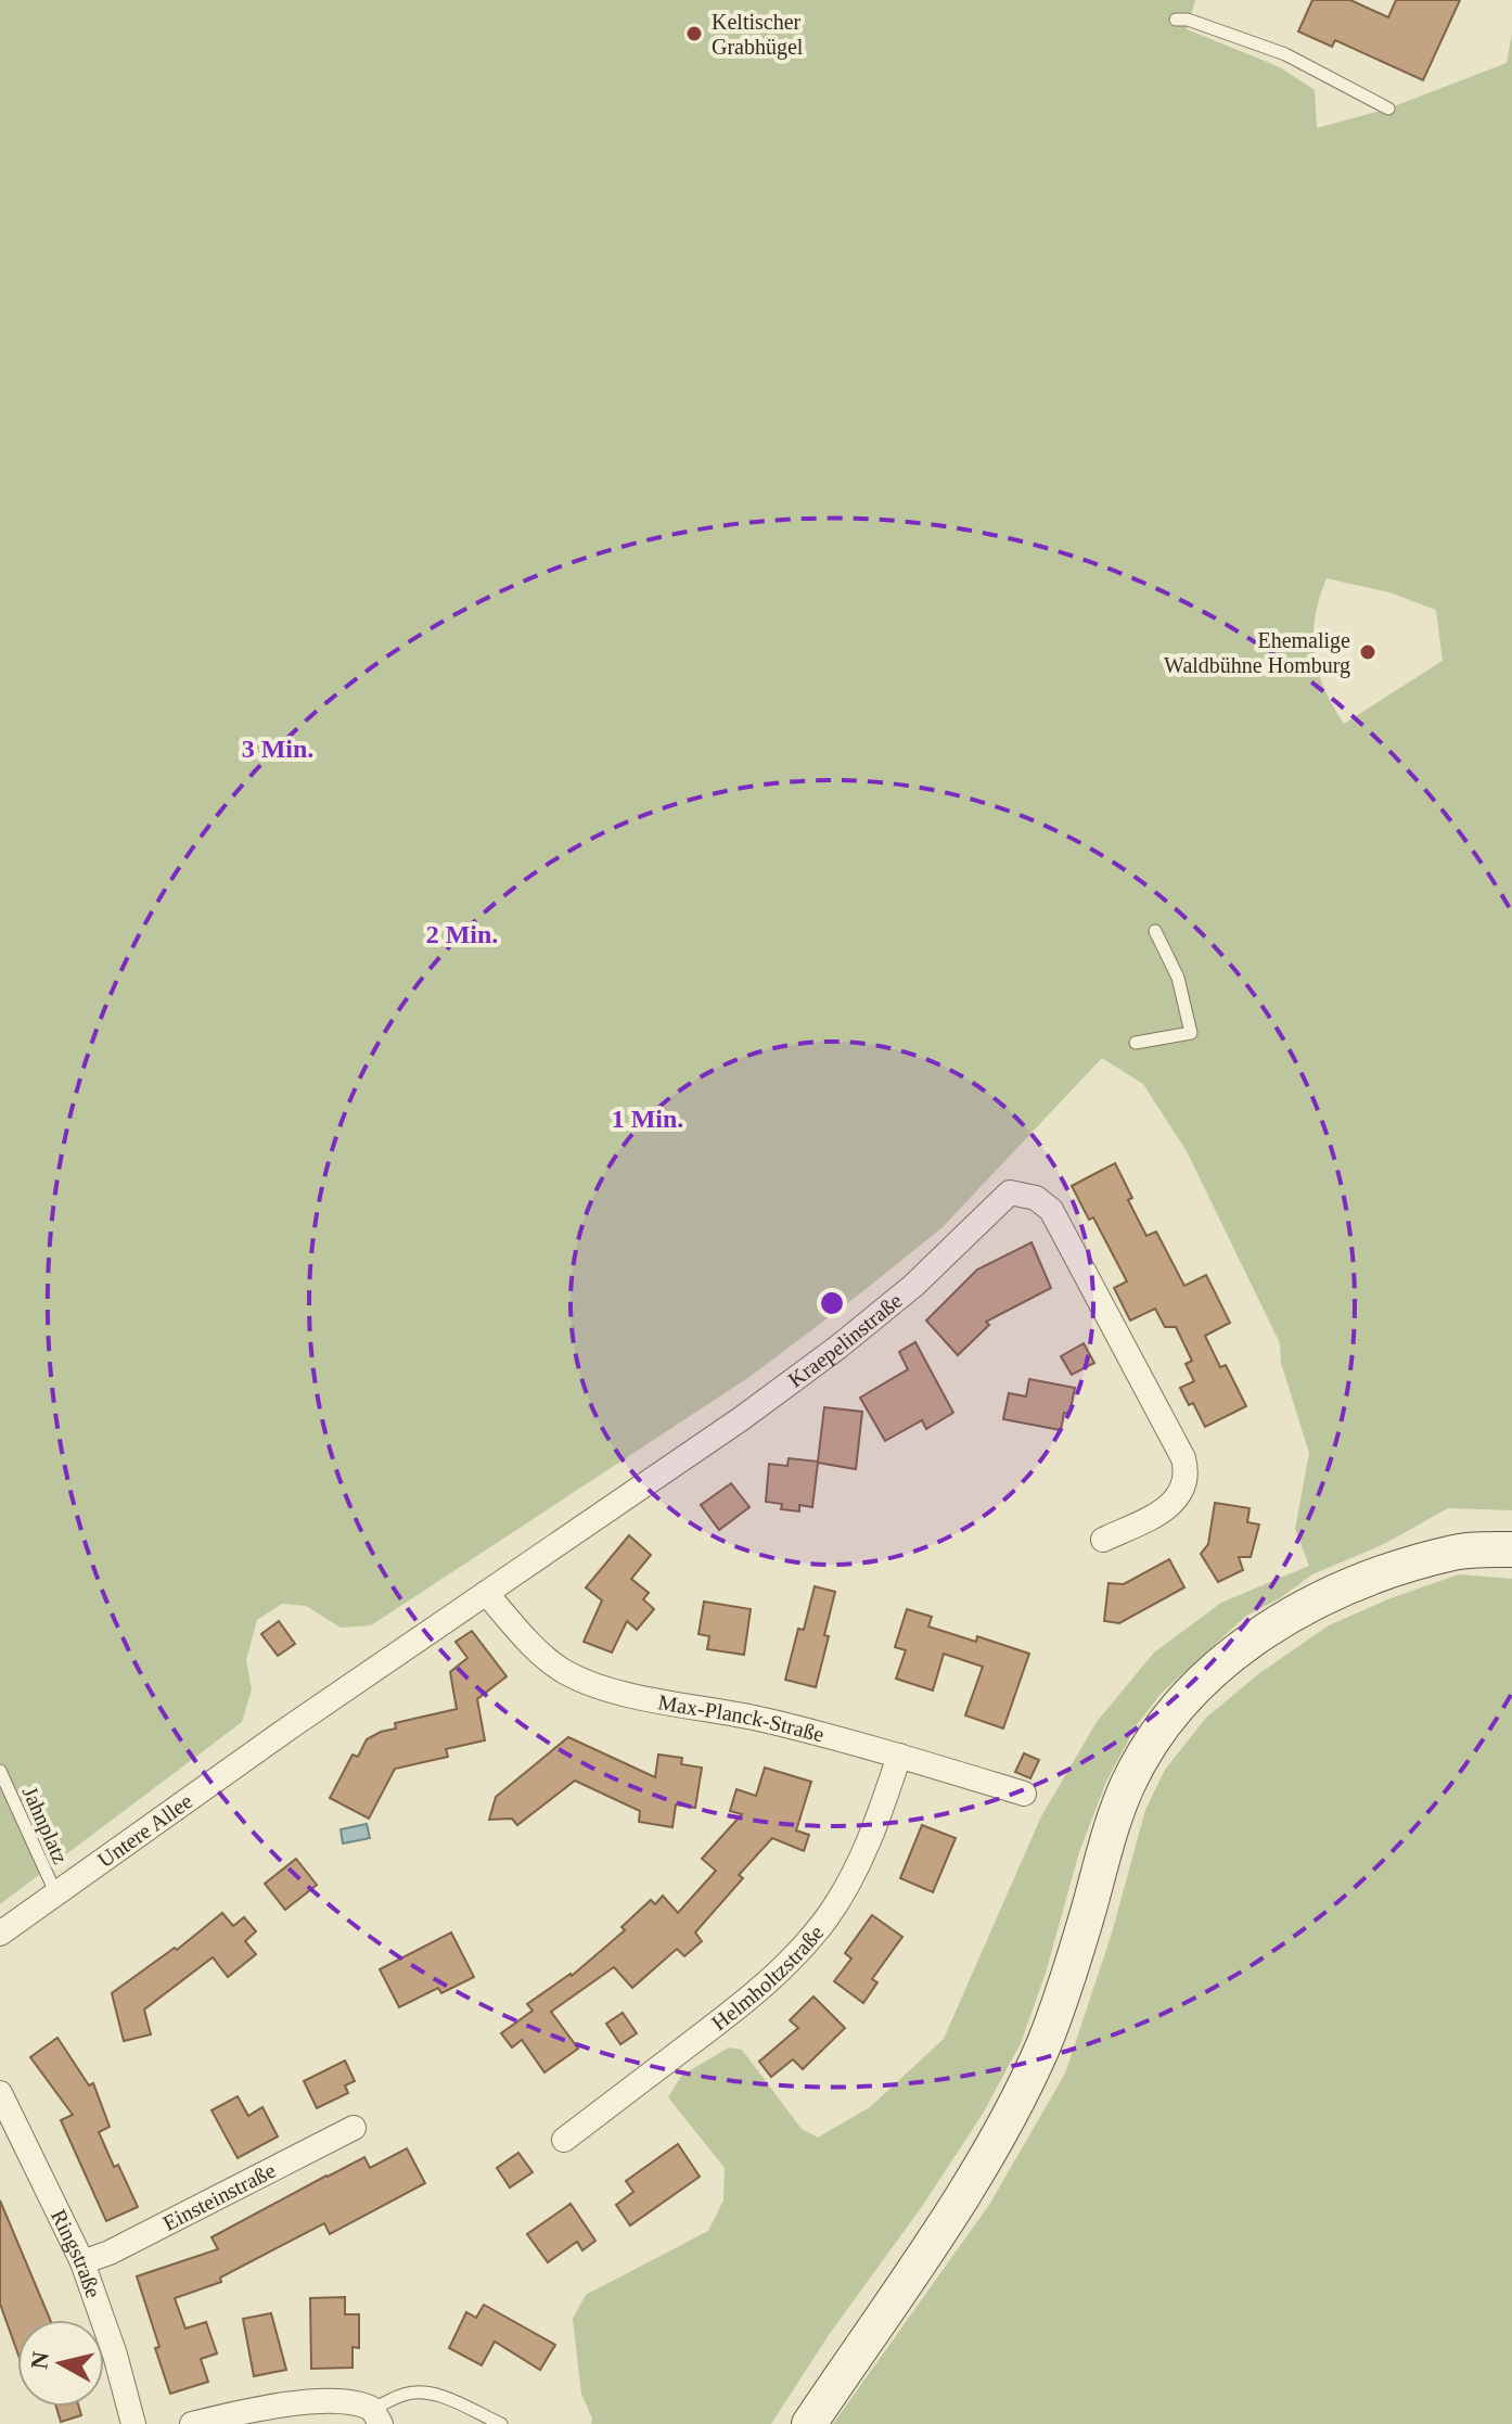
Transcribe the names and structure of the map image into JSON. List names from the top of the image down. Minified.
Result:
{"streets":{"street":["Kraepelinstraße","Max-Planck-Straße","Untere Allee","Helmholtzstraße","Einsteinstraße","Ringstraße"],"lane":["Jahnplatz"]},"crossings":[["Kraepelinstraße","Max-Planck-Straße"],["Kraepelinstraße","Untere Allee"],["Max-Planck-Straße","Helmholtzstraße"],["Jahnplatz","Untere Allee"],["Einsteinstraße","Ringstraße"]],"places":["Keltischer Grabhügel","Ehemalige Waldbühne Homburg"],"north":"left","rings":["3 Min.","2 Min.","1 Min."]}
